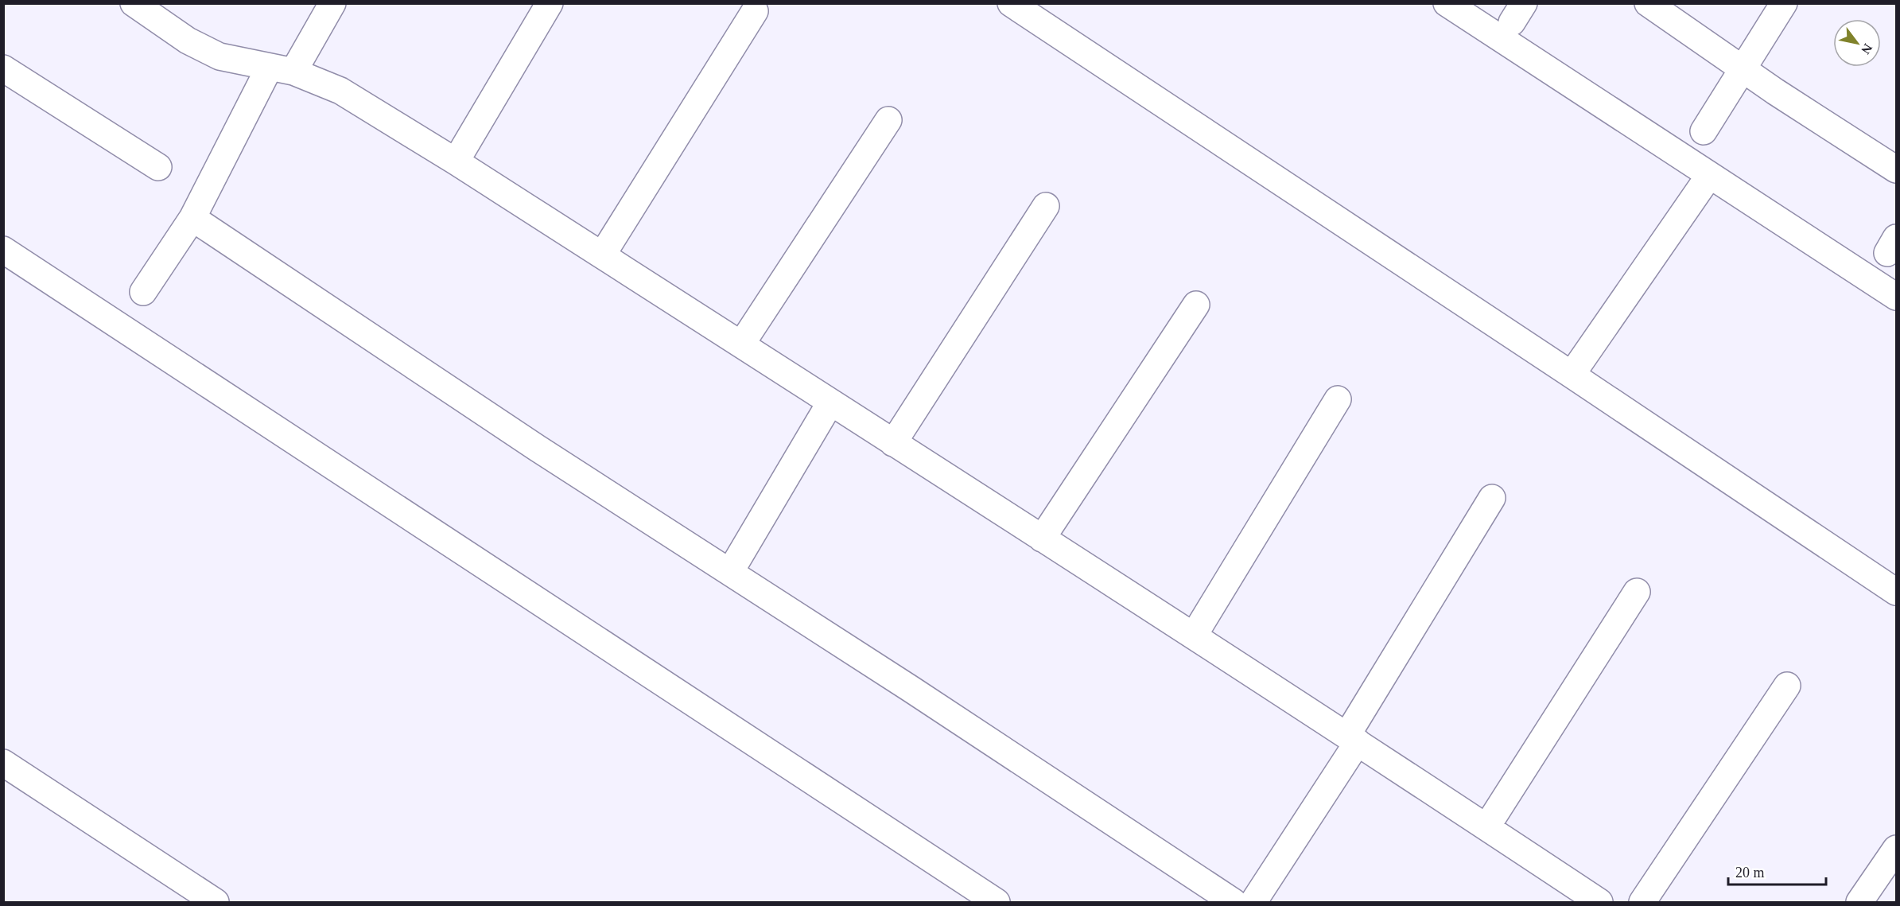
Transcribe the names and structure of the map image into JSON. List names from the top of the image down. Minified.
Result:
{"scale_bar":"20 m","north":"bottom right"}
